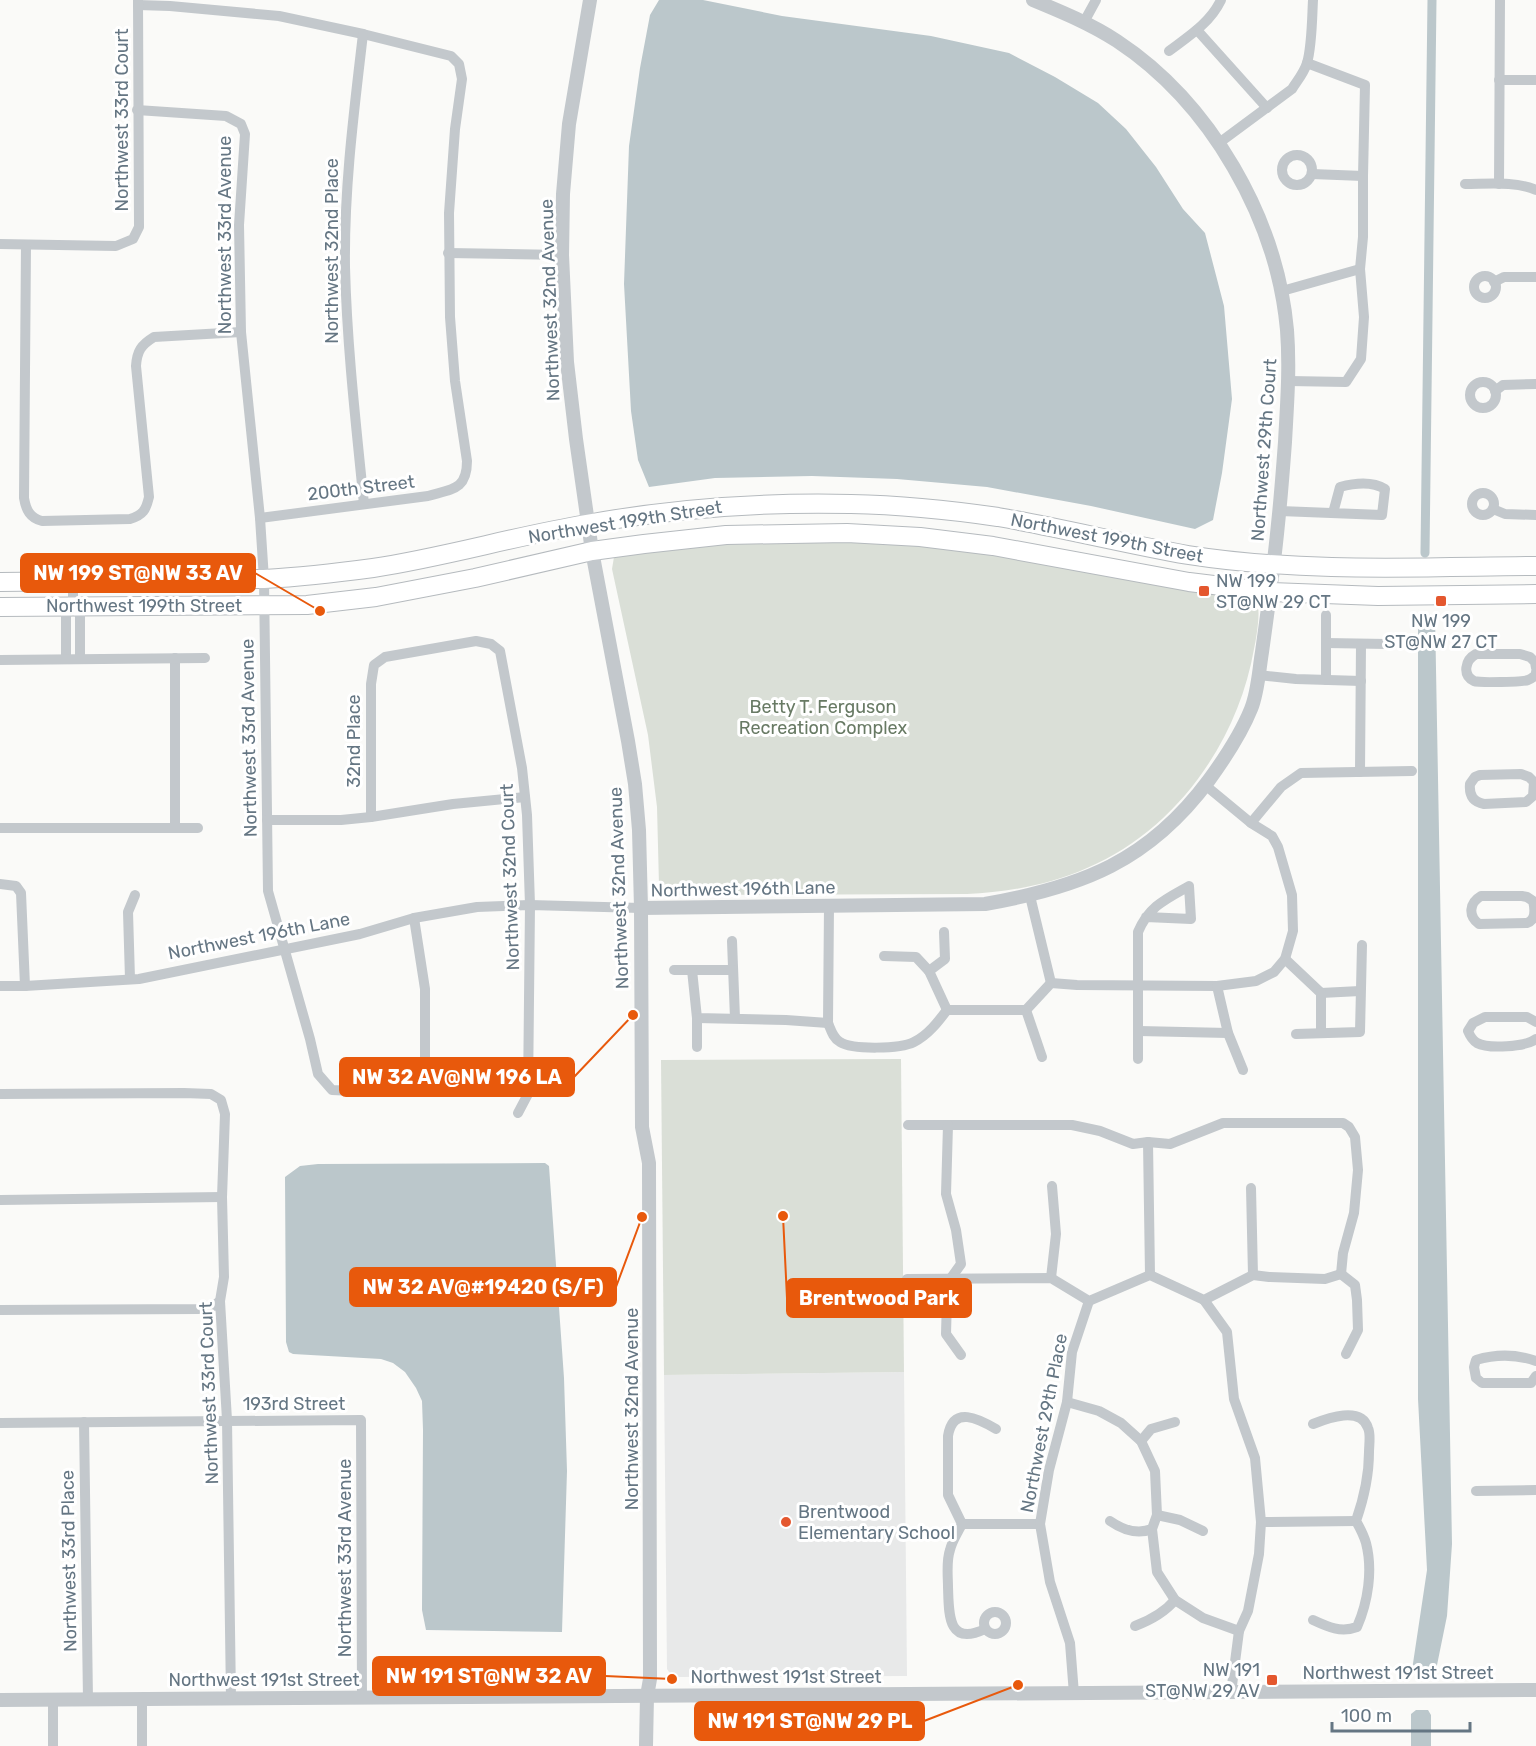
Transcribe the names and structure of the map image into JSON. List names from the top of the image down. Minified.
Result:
{"streets":{"main road":["Northwest 199th Street"],"street":["Northwest 33rd Court","Northwest 33rd Avenue","Northwest 32nd Place","Northwest 32nd Avenue","Northwest 29th Court","200th Street","32nd Place","Northwest 32nd Court","Northwest 196th Lane","193rd Street","Northwest 29th Place","Northwest 33rd Place","Northwest 191st Street"]},"crossings":[["Northwest 33rd Court","Northwest 33rd Avenue"],["Northwest 33rd Court","193rd Street"],["Northwest 33rd Court","Northwest 191st Street"],["Northwest 33rd Avenue","200th Street"],["Northwest 33rd Avenue","Northwest 199th Street"],["Northwest 33rd Avenue","Northwest 196th Lane"],["Northwest 33rd Avenue","193rd Street"],["Northwest 33rd Avenue","Northwest 191st Street"],["Northwest 32nd Place","200th Street"],["Northwest 32nd Avenue","Northwest 199th Street"],["Northwest 32nd Avenue","Northwest 196th Lane"],["Northwest 32nd Avenue","Northwest 191st Street"],["Northwest 29th Court","Northwest 199th Street"],["Northwest 29th Court","Northwest 196th Lane"],["32nd Place","Northwest 32nd Court"],["Northwest 32nd Court","Northwest 196th Lane"],["193rd Street","Northwest 33rd Place"],["Northwest 29th Place","Northwest 191st Street"],["Northwest 33rd Place","Northwest 191st Street"]],"parks":["Betty T. Ferguson Recreation Complex"],"places":{"transit":["NW 199 ST@NW 29 CT","NW 199 ST@NW 27 CT","NW 191 ST@NW 29 AV"],"other":["NW 199 ST@NW 33 AV","NW 32 AV@NW 196 LA","Brentwood Park","NW 32 AV@#19420 (S/F)","Brentwood Elementary School","NW 191 ST@NW 32 AV","NW 191 ST@NW 29 PL"]},"scale_bar":"100 m"}
